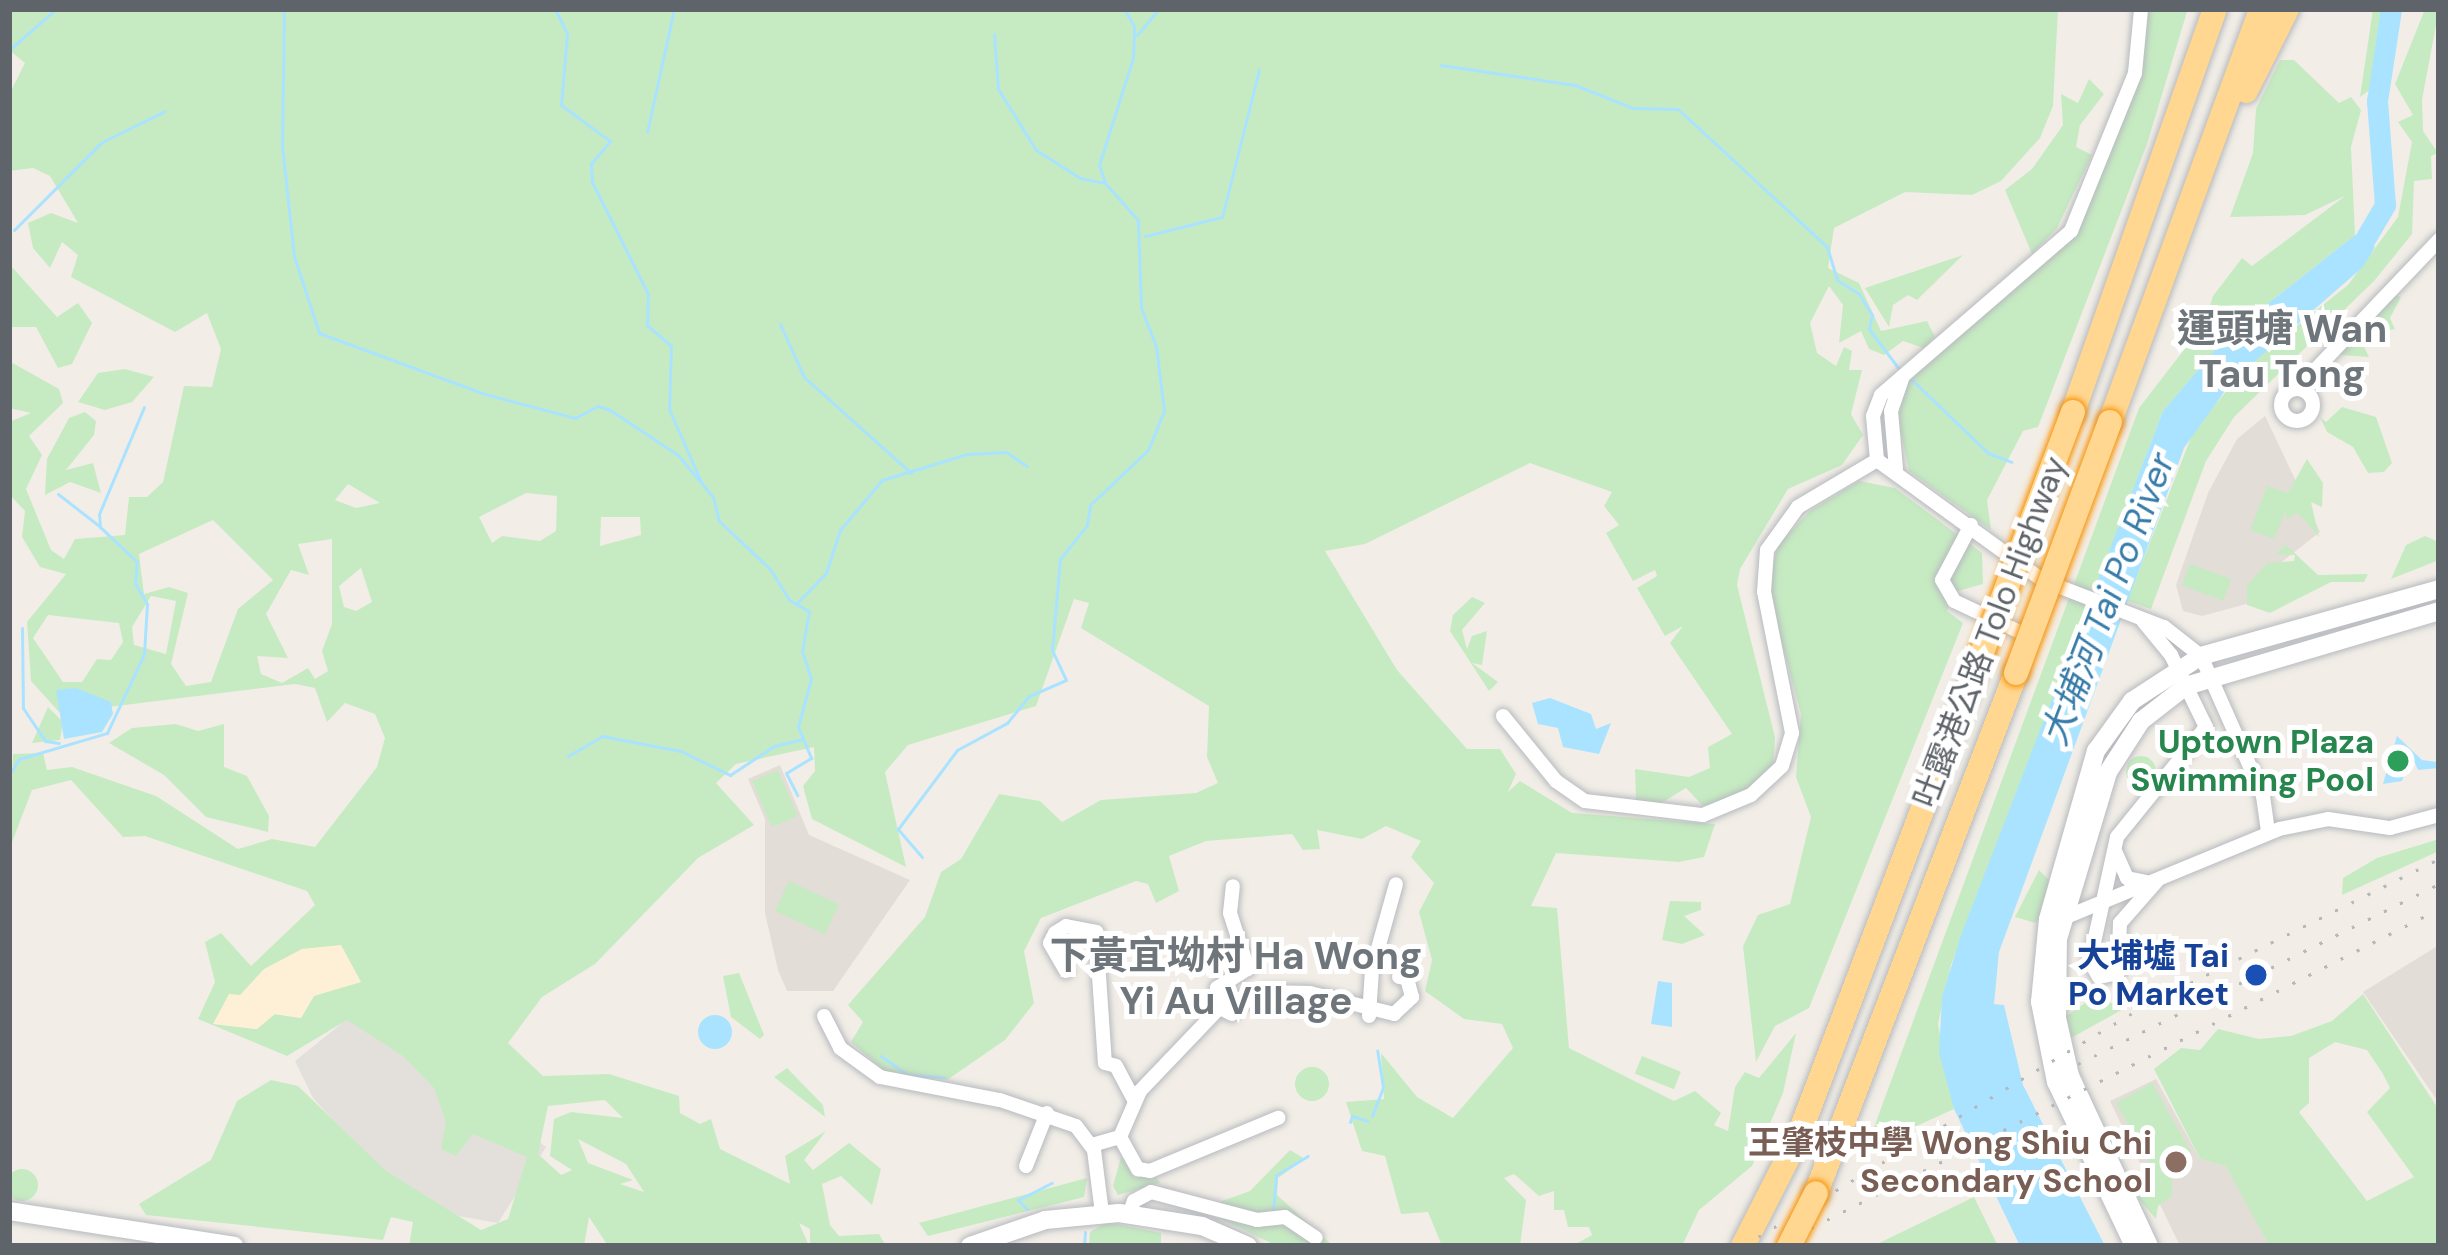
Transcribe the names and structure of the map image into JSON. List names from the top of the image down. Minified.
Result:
{"streets":{"highway":["吐露港公路 Tolo Highway"]},"districts":["運頭塘 Wan Tau Tong","下黃宜坳村 Ha Wong Yi Au Village"],"water":["大埔河 Tai Po River"],"places":["Uptown Plaza Swimming Pool","大埔墟 Tai Po Market","王肇枝中學 Wong Shiu Chi Secondary School"]}
